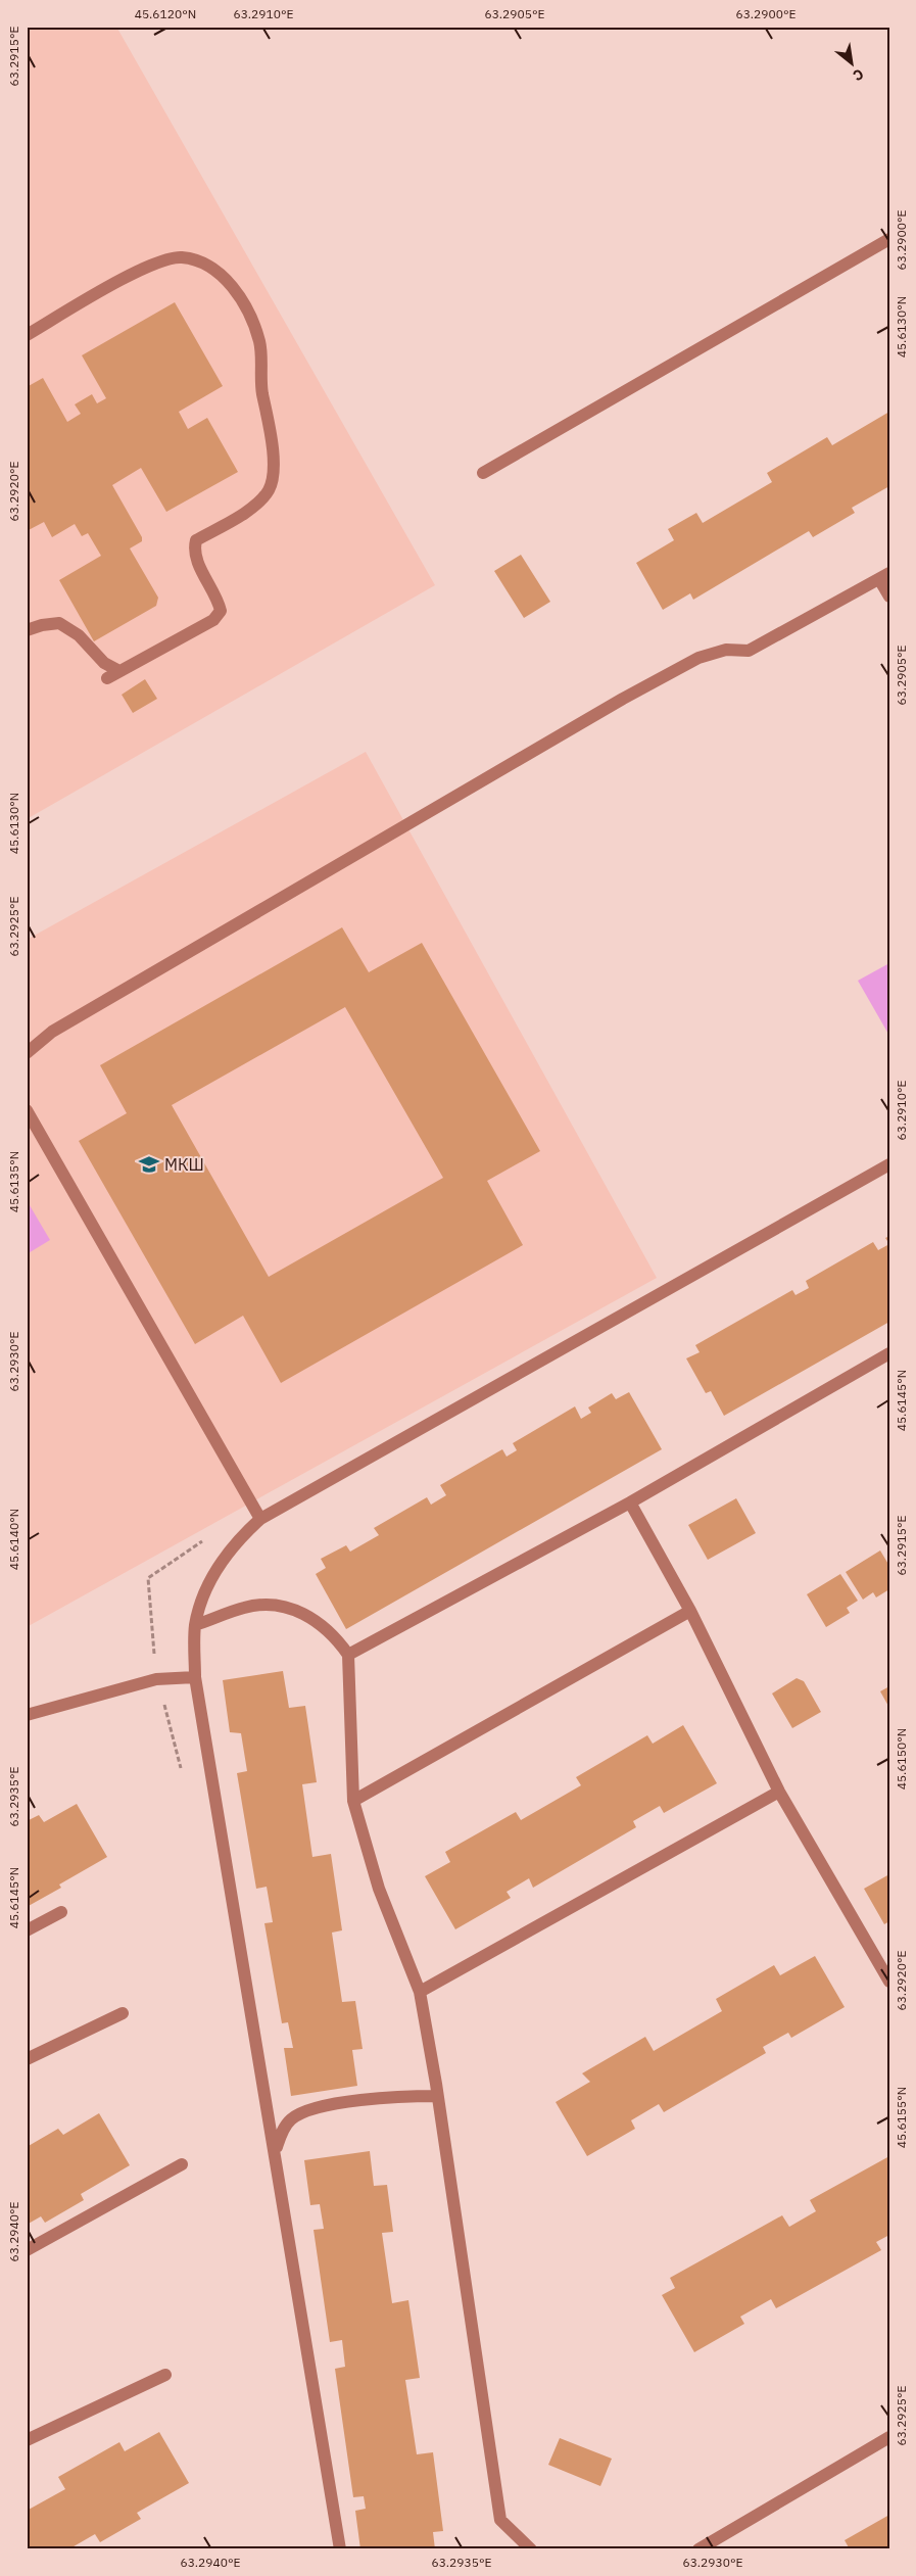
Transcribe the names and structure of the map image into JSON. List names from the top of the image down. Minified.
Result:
{"places":{"school or university":["МКШ"]},"north":"bottom right","coordinates":["45.6120°N","63.2910°E","63.2905°E","63.2900°E","63.2915°E","45.6130°N","63.2920°E","63.2925°E","45.6135°N","63.2930°E","45.6145°N","45.6140°N","45.6150°N","63.2935°E","45.6155°N","63.2940°E"]}
